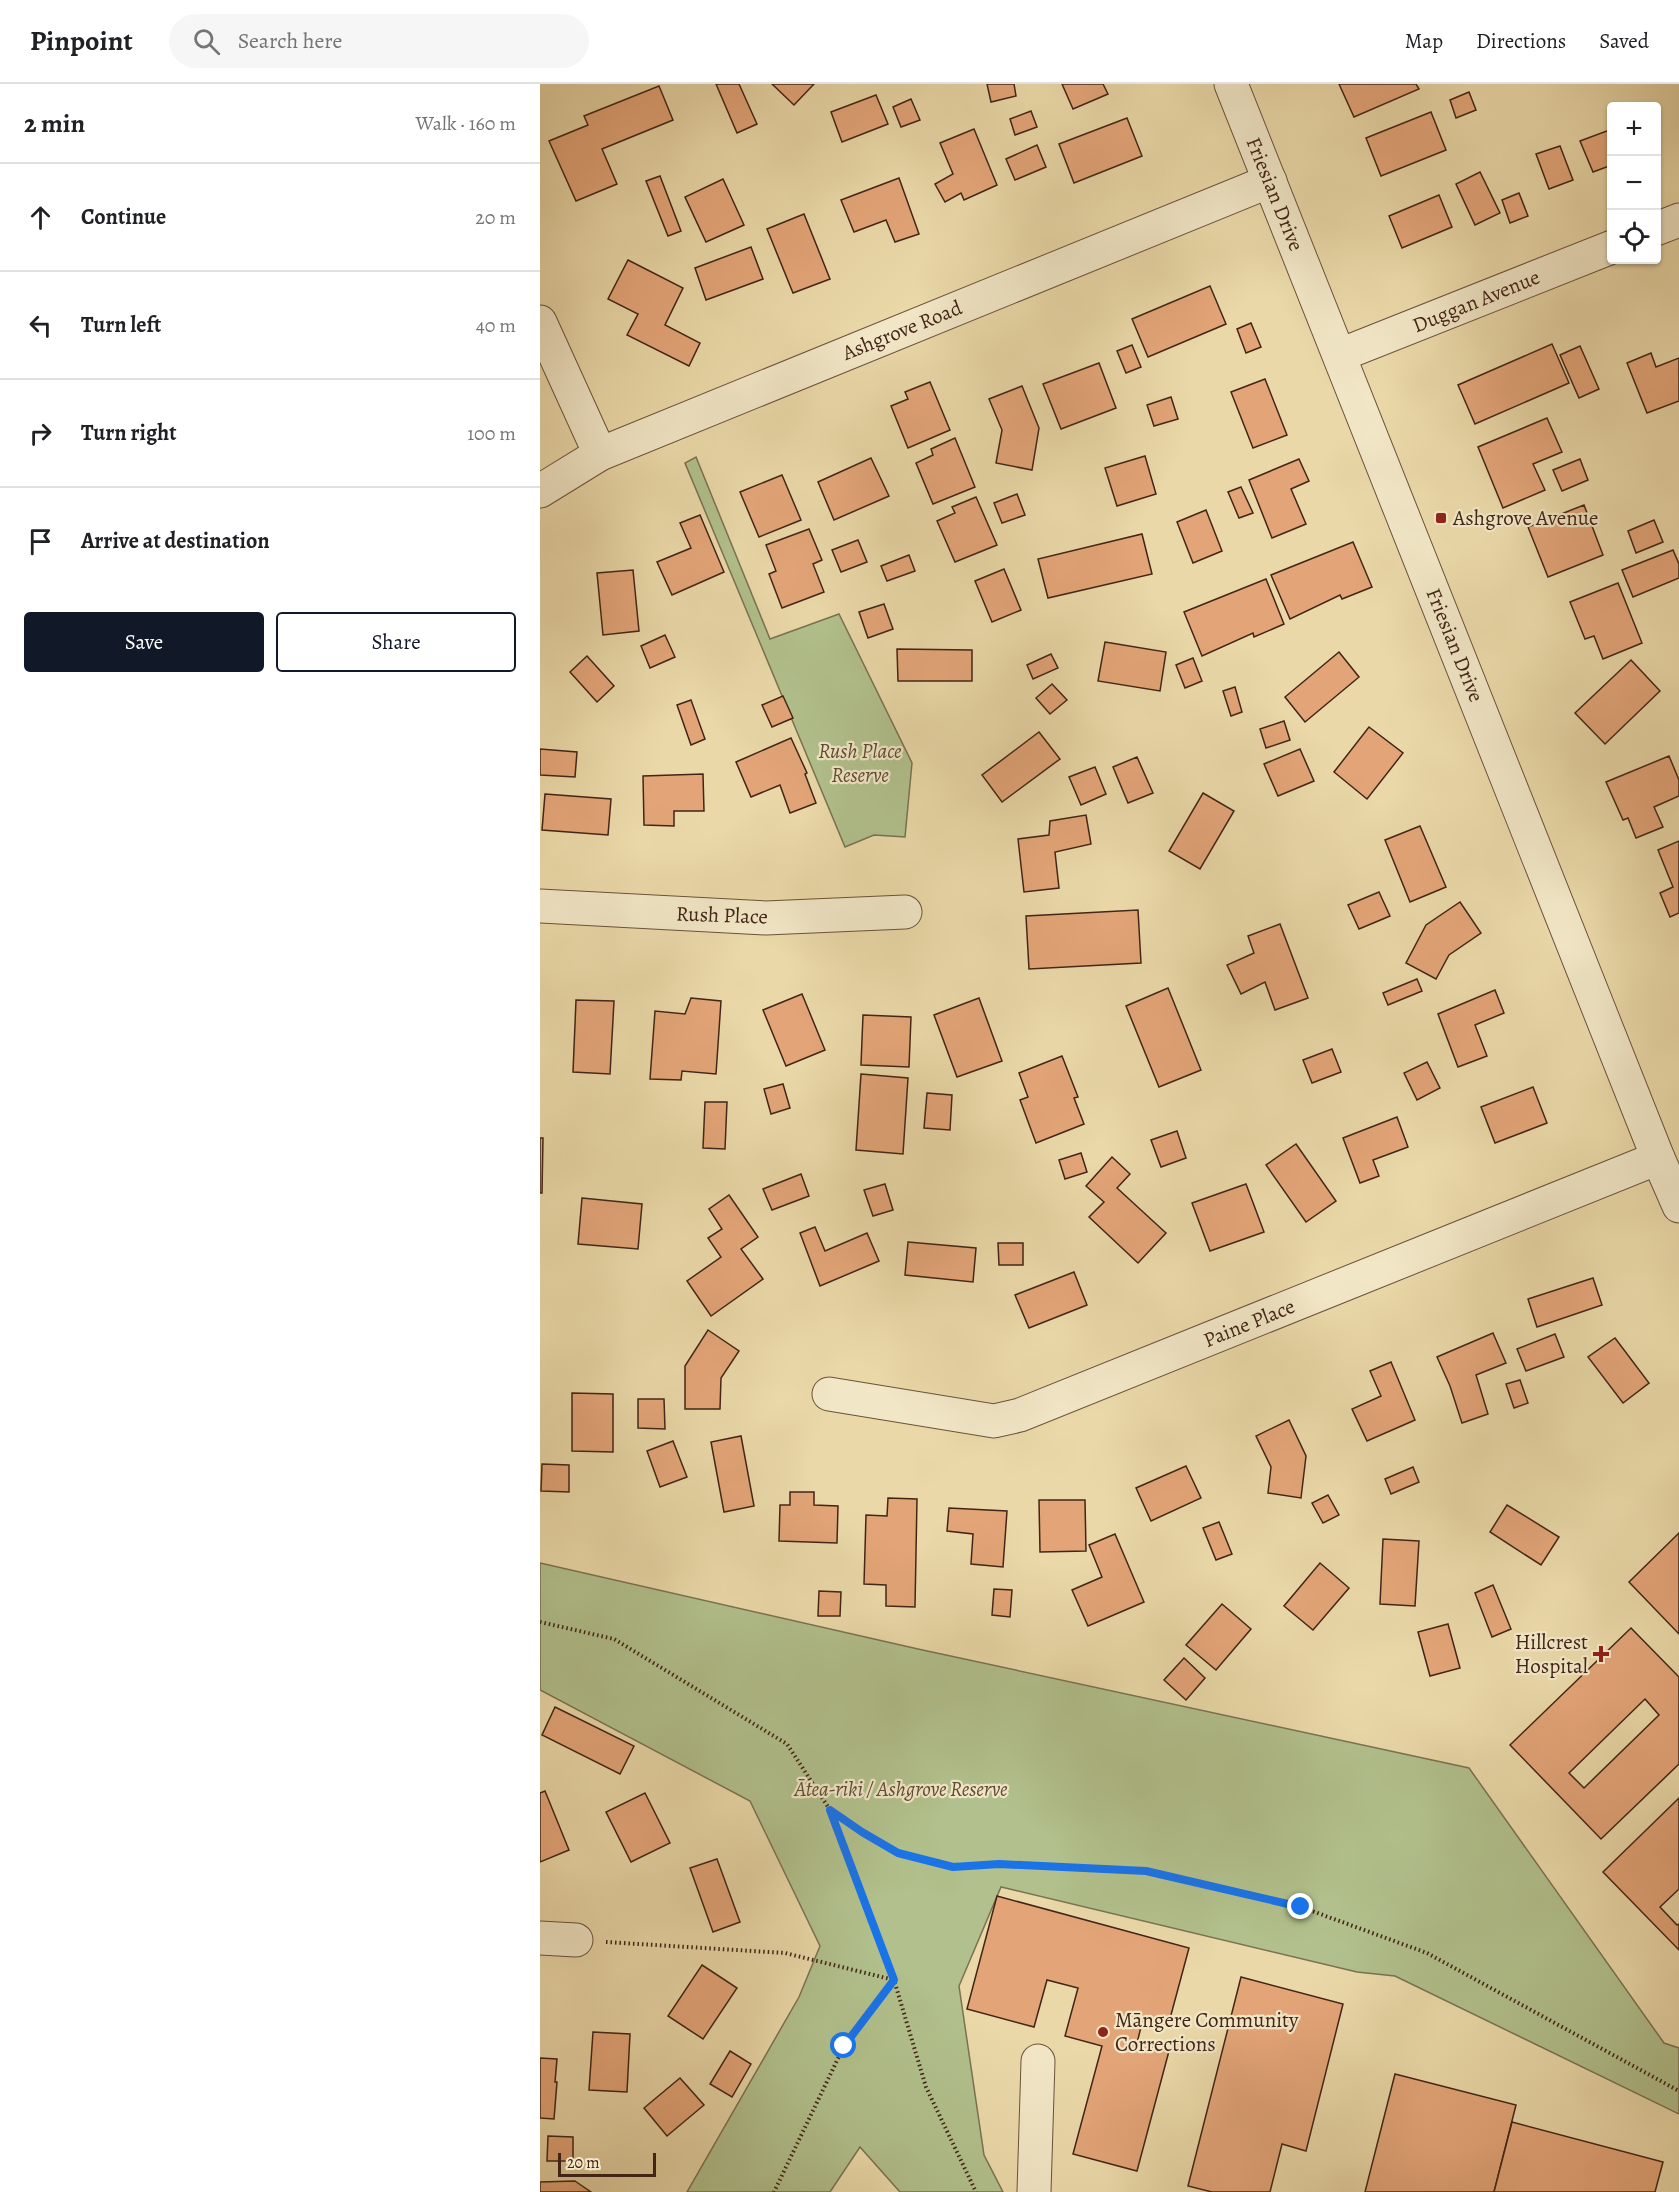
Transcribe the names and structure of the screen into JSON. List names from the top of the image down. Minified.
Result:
{"streets":{"street":["Friesian Drive","Duggan Avenue","Ashgrove Road","Rush Place","Paine Place"]},"crossings":[["Friesian Drive","Duggan Avenue"],["Friesian Drive","Ashgrove Road"],["Friesian Drive","Paine Place"]],"parks":["Rush Place Reserve","Ātea-riki / Ashgrove Reserve"],"places":{"transit":["Ashgrove Avenue"],"health":["Hillcrest Hospital"],"other":["Māngere Community Corrections"]},"scale_bar":"20 m","page":{"header":"Pinpoint","search":"Search here","nav":["Map","Directions","Saved"],"heading":["2 min","Walk · 160 m"],"map_buttons":["+","−"],"list":[["Continue","20 m"],["Turn left","40 m"],["Turn right","100 m"],"Arrive at destination"],"buttons":["Save","Share"],"scale":"20 m"}}
